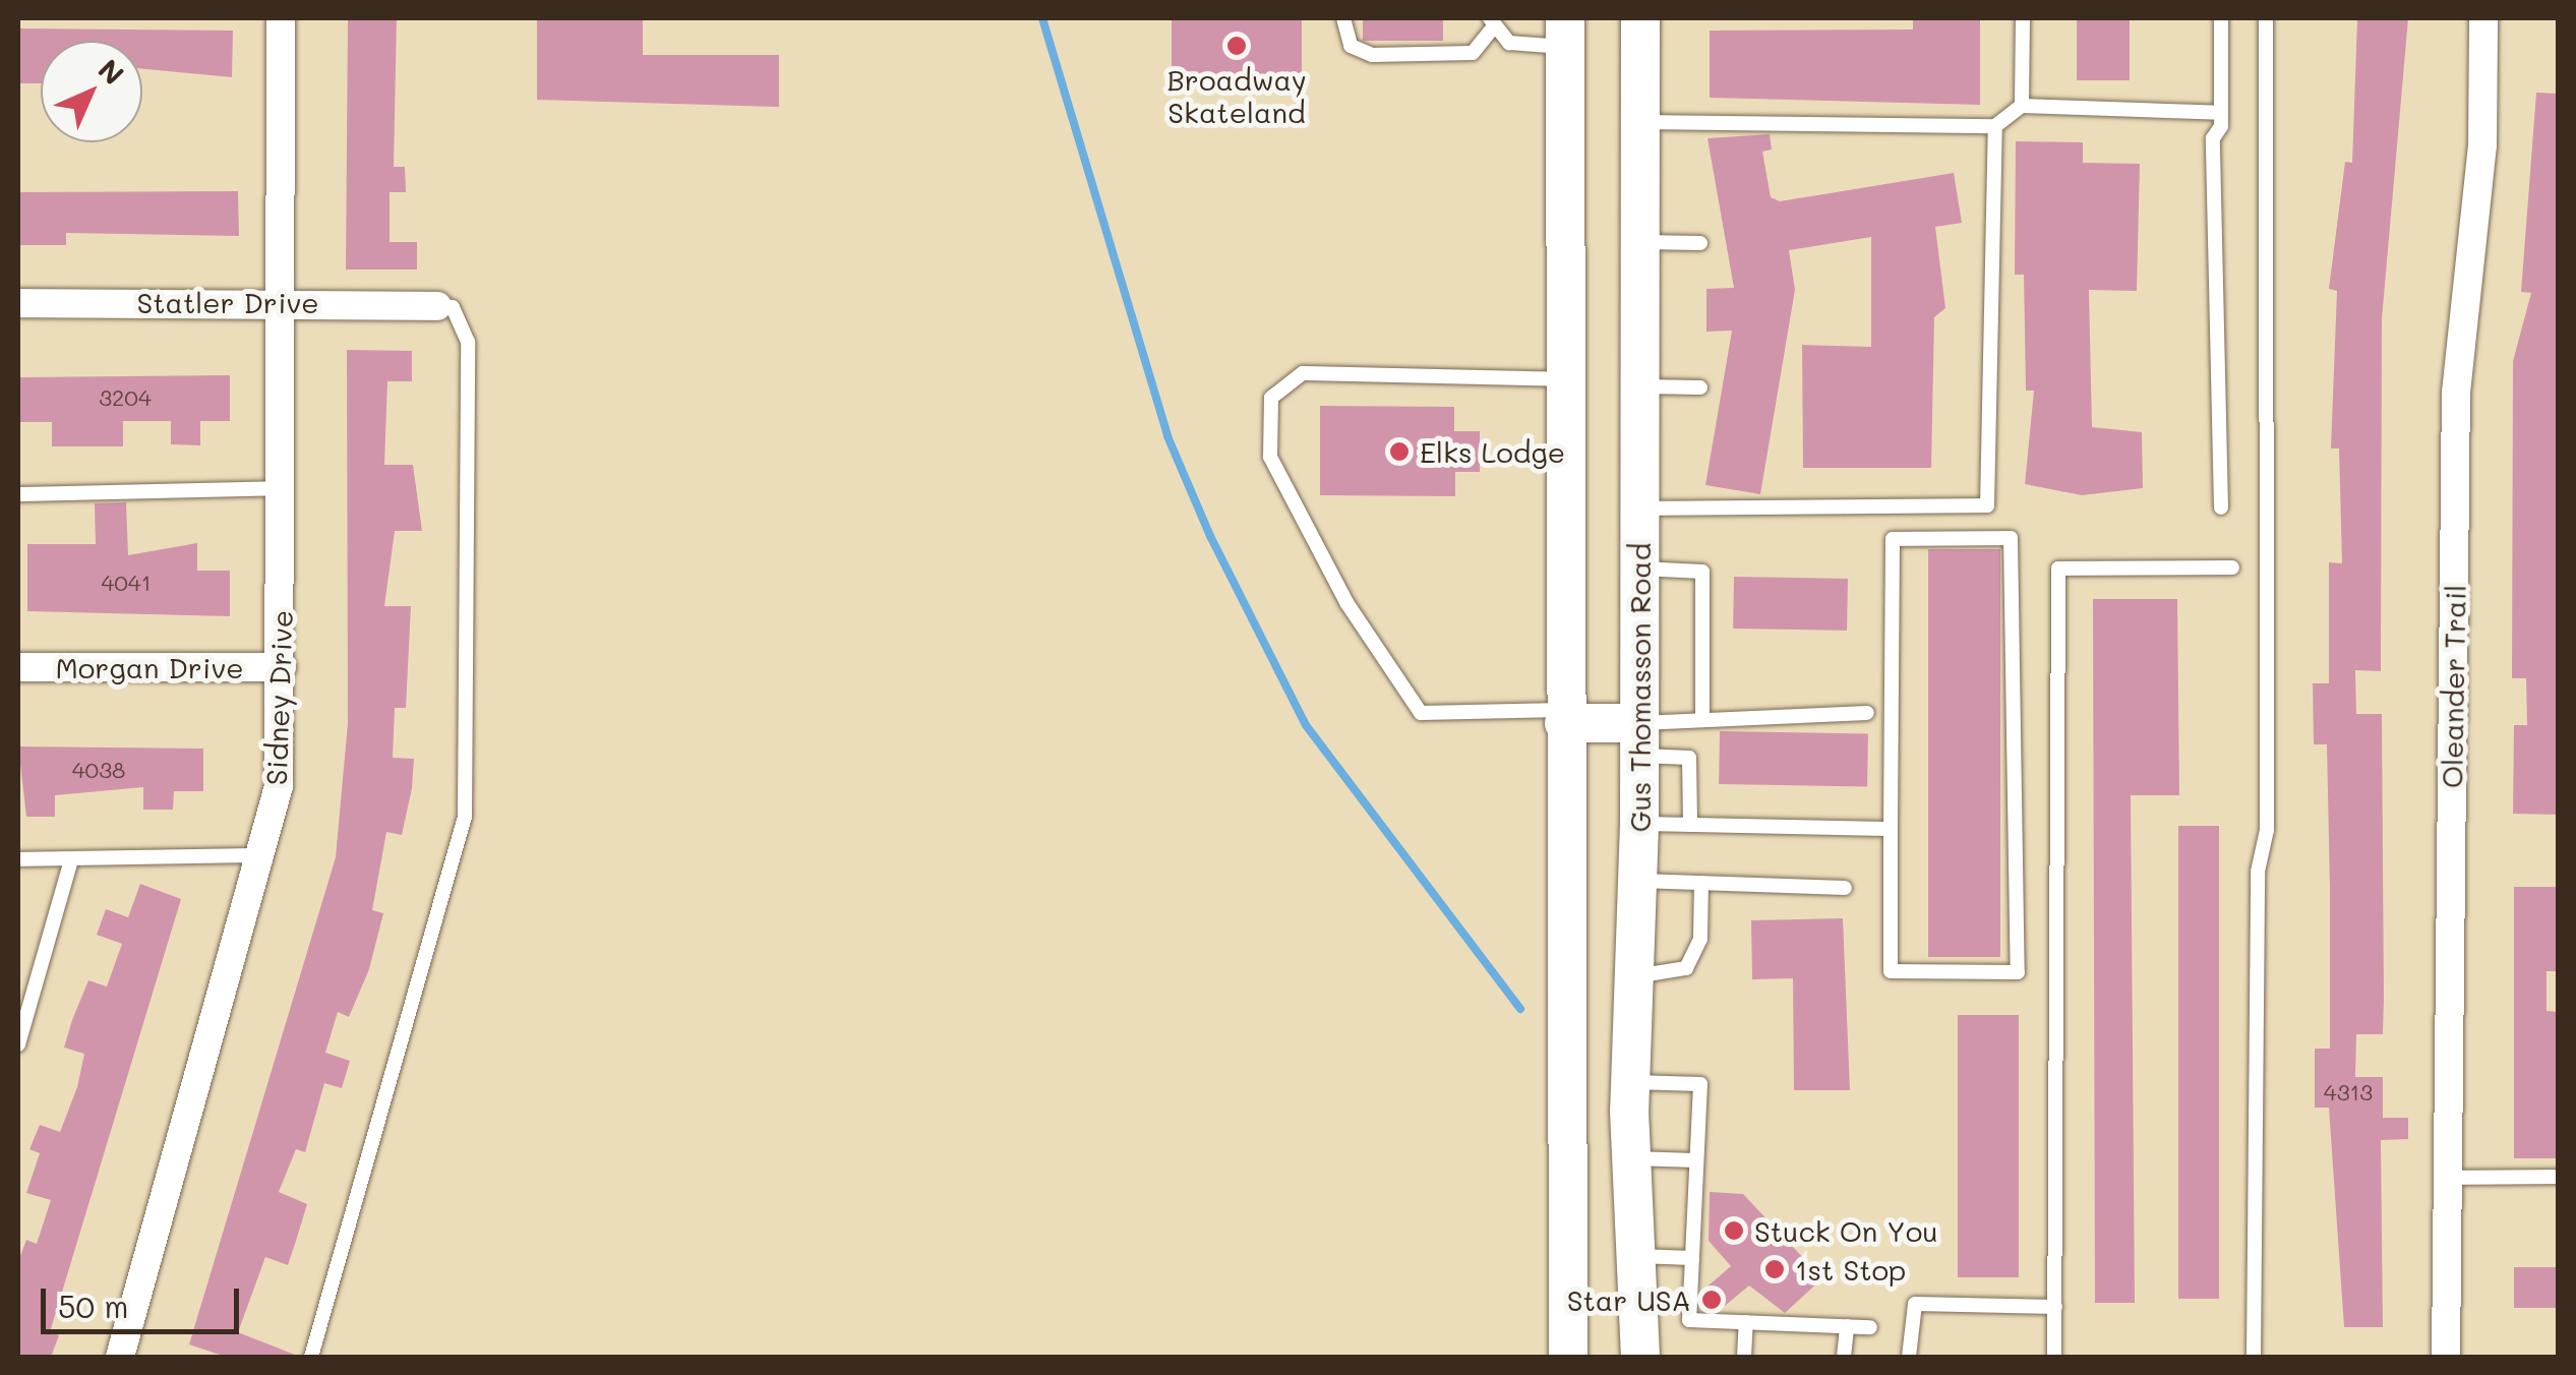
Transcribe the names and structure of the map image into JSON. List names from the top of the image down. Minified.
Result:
{"streets":{"main road":["Gus Thomasson Road"],"street":["Statler Drive","Morgan Drive","Oleander Trail","Sidney Drive"]},"crossings":[["Statler Drive","Sidney Drive"],["Morgan Drive","Sidney Drive"]],"places":["Broadway Skateland","Elks Lodge","Stuck On You","1st Stop","Star USA"],"house_numbers":["3204","4041","4038","4313"],"scale_bar":"50 m","north":"top right"}
